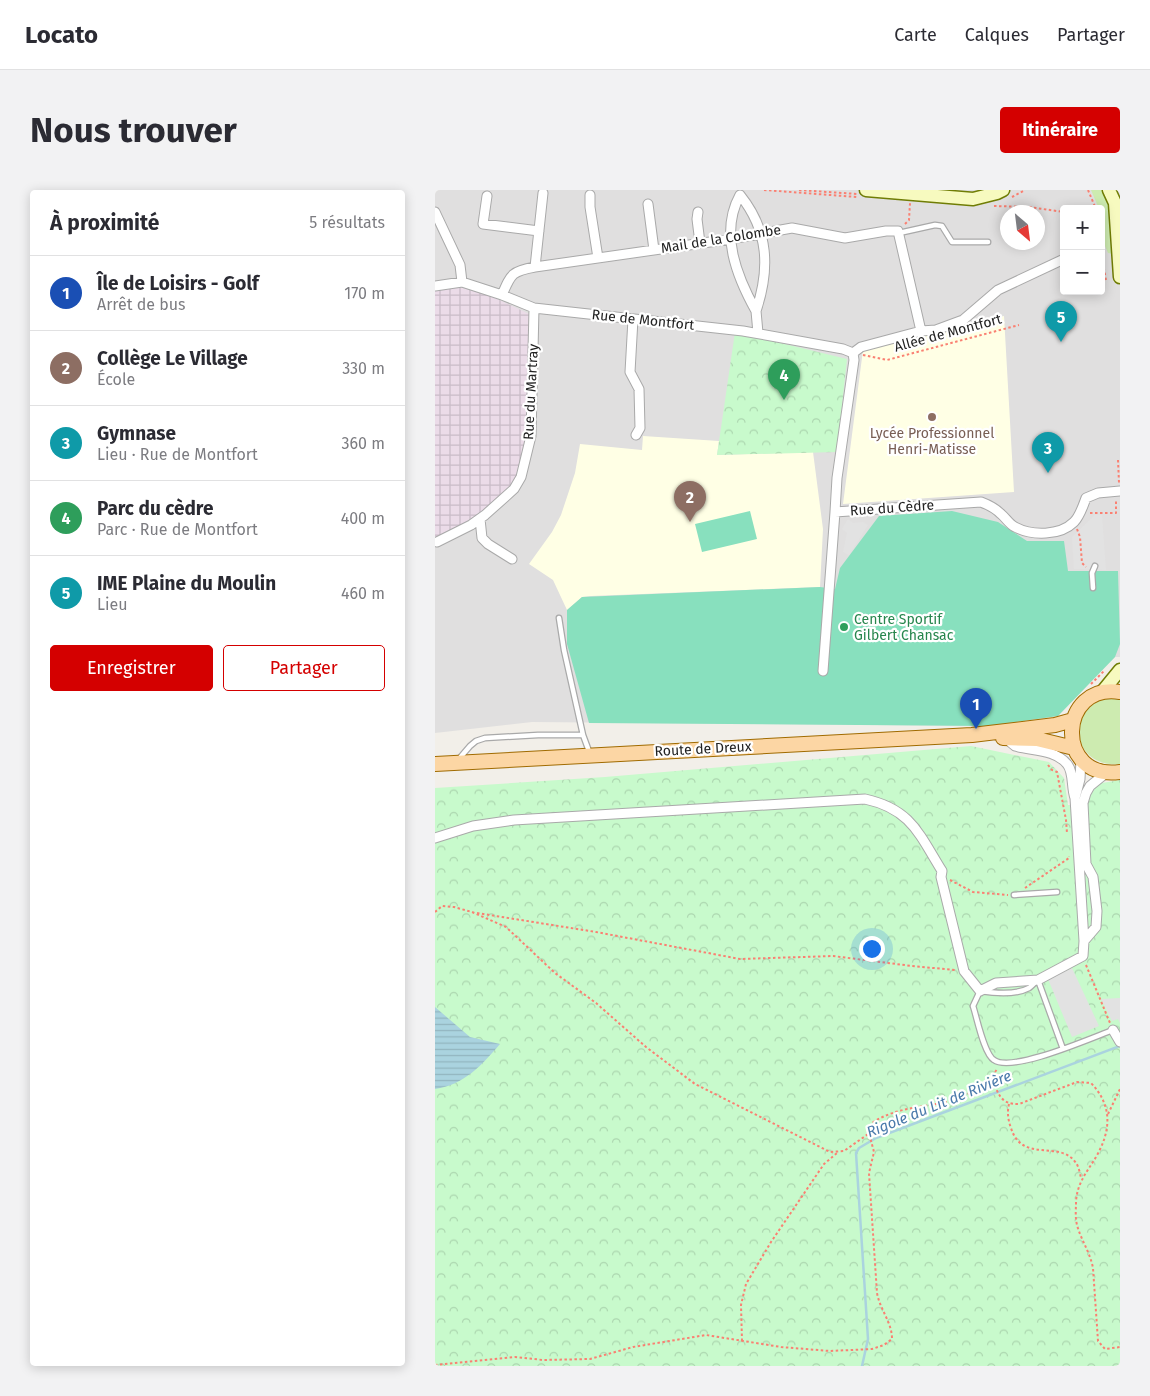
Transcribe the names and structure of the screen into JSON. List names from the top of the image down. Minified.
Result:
{"streets":{"main road":["Route de Dreux"],"street":["Mail de la Colombe","Rue de Montfort","Rue du Martray","Rue du Cèdre"],"path":["Allée de Montfort"]},"crossings":[["Mail de la Colombe","Rue de Montfort"],["Rue de Montfort","Allée de Montfort"],["Rue de Montfort","Rue du Martray"],["Rue de Montfort","Rue du Cèdre"],["Allée de Montfort","Rue du Cèdre"]],"water":["Rigole du Lit de Rivière"],"places":["Lycée Professionnel Henri-Matisse","Centre Sportif Gilbert Chansac"],"north":"bottom right","page":{"header":"Locato","nav":["Carte","Calques","Partager"],"buttons":["Itinéraire",["Enregistrer","Partager"]],"title":"Nous trouver","heading":["À proximité","5 résultats"],"map_buttons":["+","−"],"list":[{"mark":"1","name":"Île de Loisirs - Golf","note":"Arrêt de bus","value":"170 m"},{"mark":"2","name":"Collège Le Village","note":"École","value":"330 m"},{"mark":"3","name":"Gymnase","note":"Lieu · Rue de Montfort","value":"360 m"},{"mark":"4","name":"Parc du cèdre","note":"Parc · Rue de Montfort","value":"400 m"},{"mark":"5","name":"IME Plaine du Moulin","note":"Lieu","value":"460 m"}],"pins":["5","4","3","2","1"]}}
